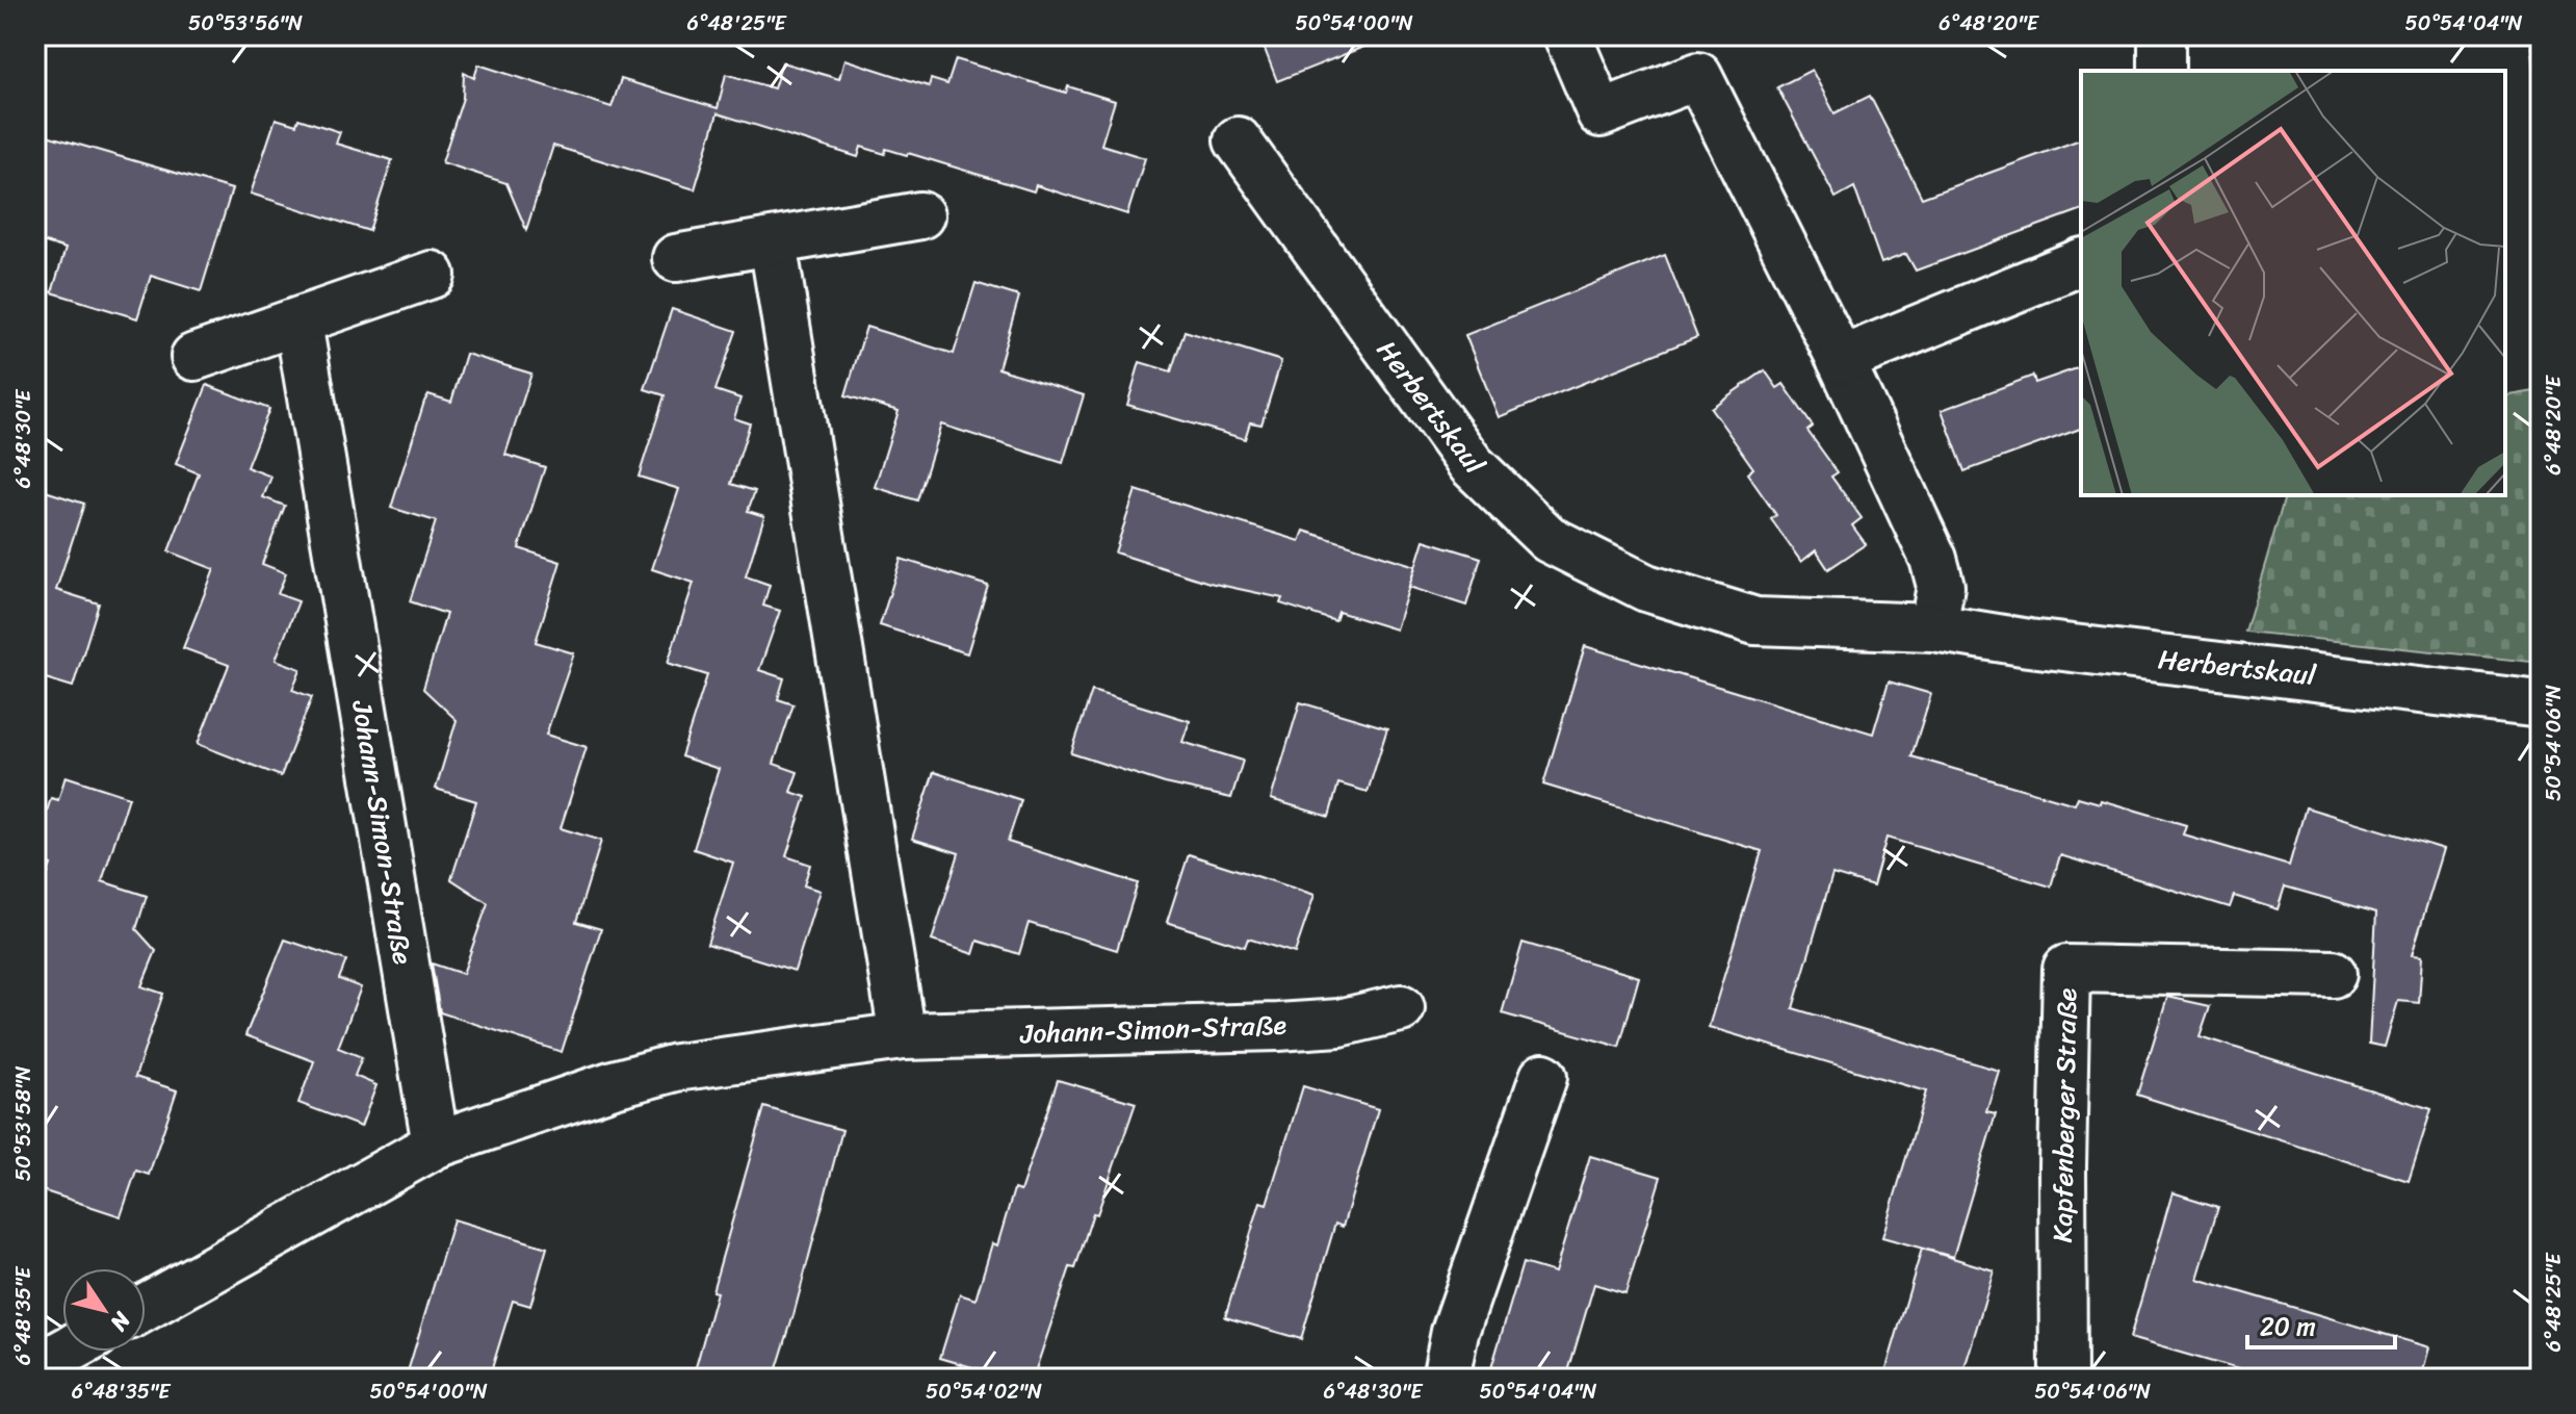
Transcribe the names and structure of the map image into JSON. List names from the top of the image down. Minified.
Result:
{"streets":{"street":["Herbertskaul","Johann-Simon-Straße","Kapfenberger Straße"]},"scale_bar":"20 m","north":"bottom right","coordinates":["50°53'56\"N","6°48'25\"E","50°54'00\"N","6°48'20\"E","50°54'04\"N","6°48'30\"E","50°54'06\"N","50°53'58\"N","6°48'35\"E","50°54'02\"N"]}
